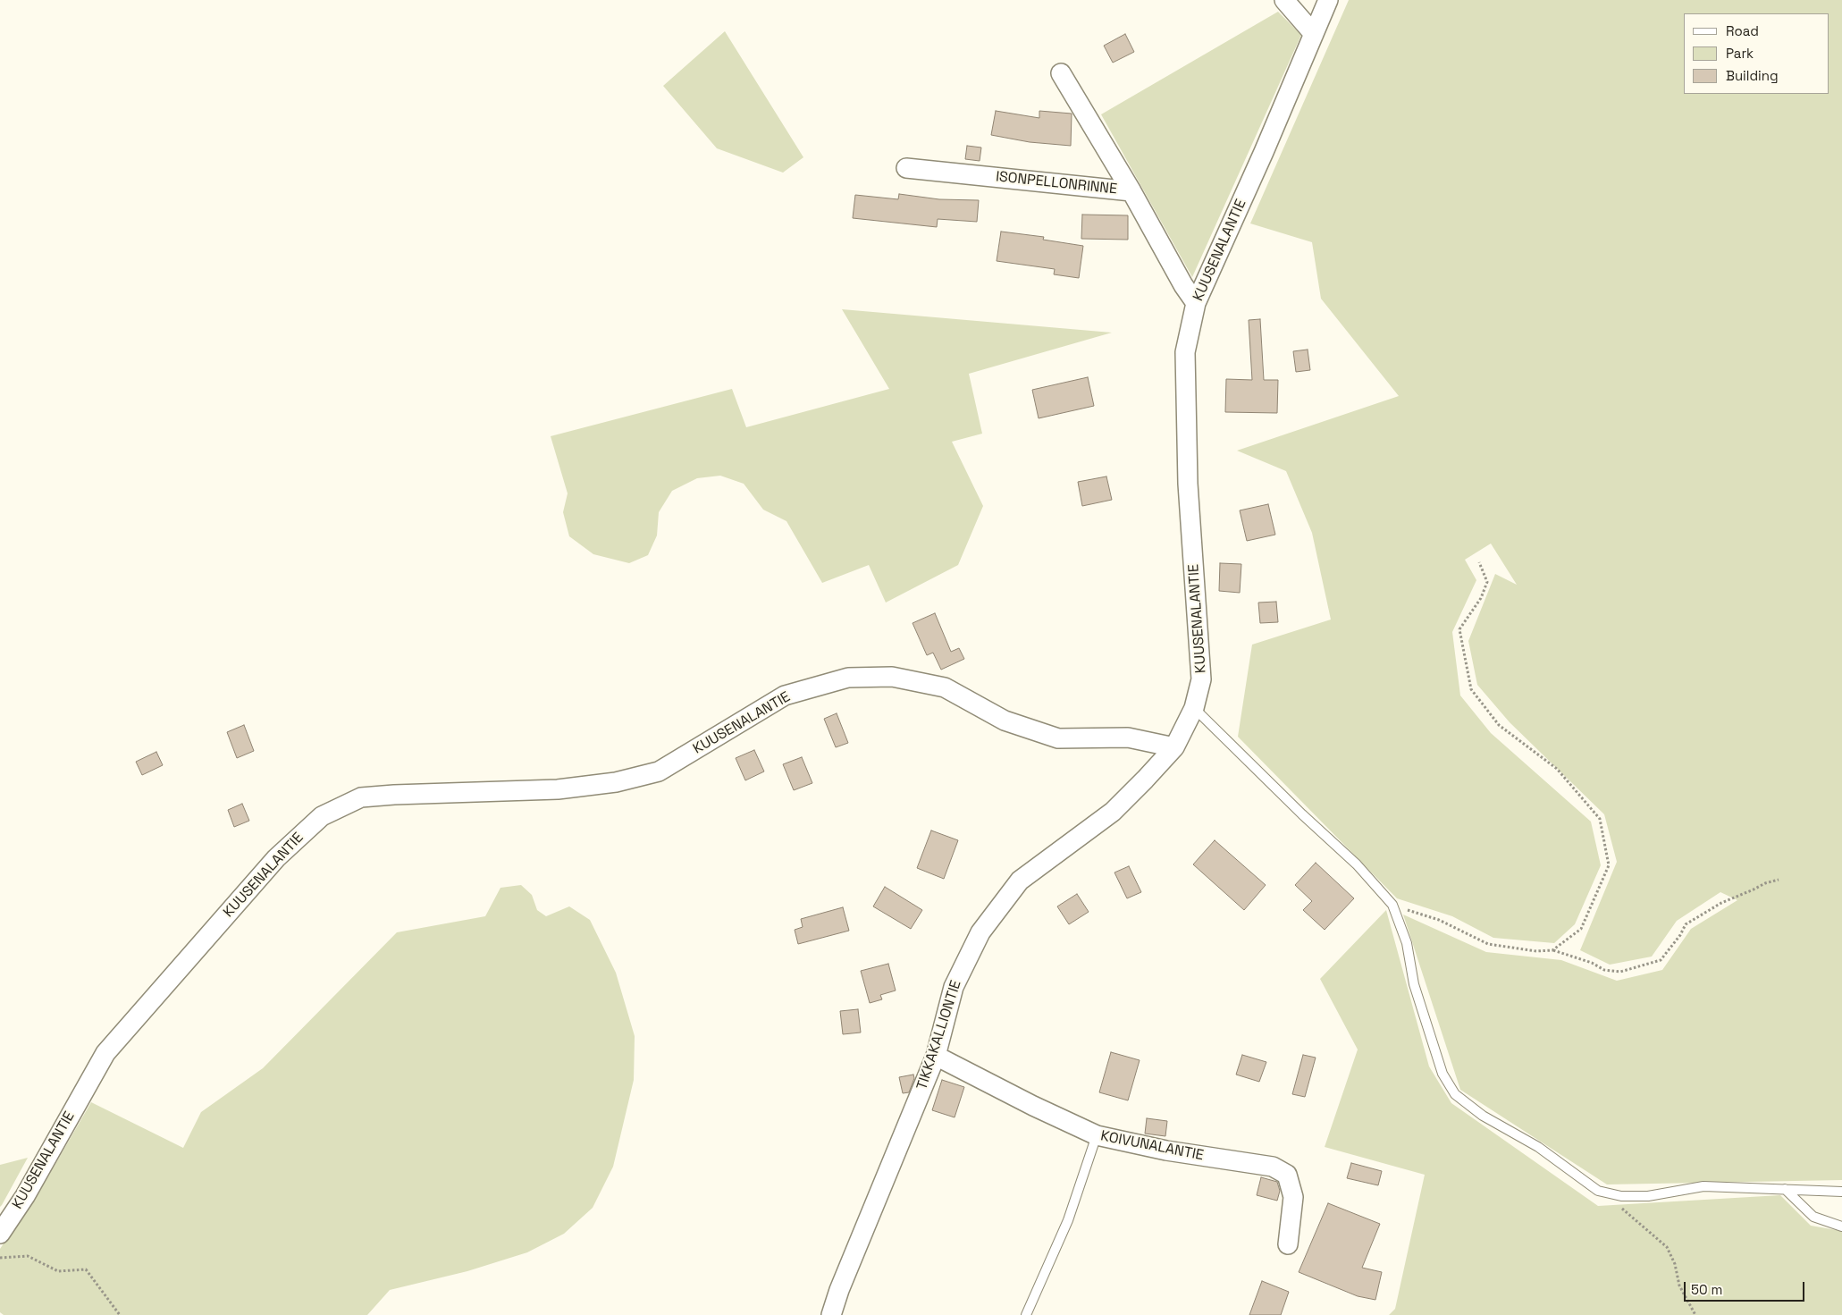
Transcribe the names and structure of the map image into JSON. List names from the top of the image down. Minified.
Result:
{"streets":{"street":["ISONPELLONRINNE","KUUSENALANTIE","TIKKAKALLIONTIE","KOIVUNALANTIE"]},"crossings":[["ISONPELLONRINNE","KUUSENALANTIE"],["KUUSENALANTIE","TIKKAKALLIONTIE"],["TIKKAKALLIONTIE","KOIVUNALANTIE"]],"legend":["Road","Park","Building"],"scale_bar":"50 m"}
